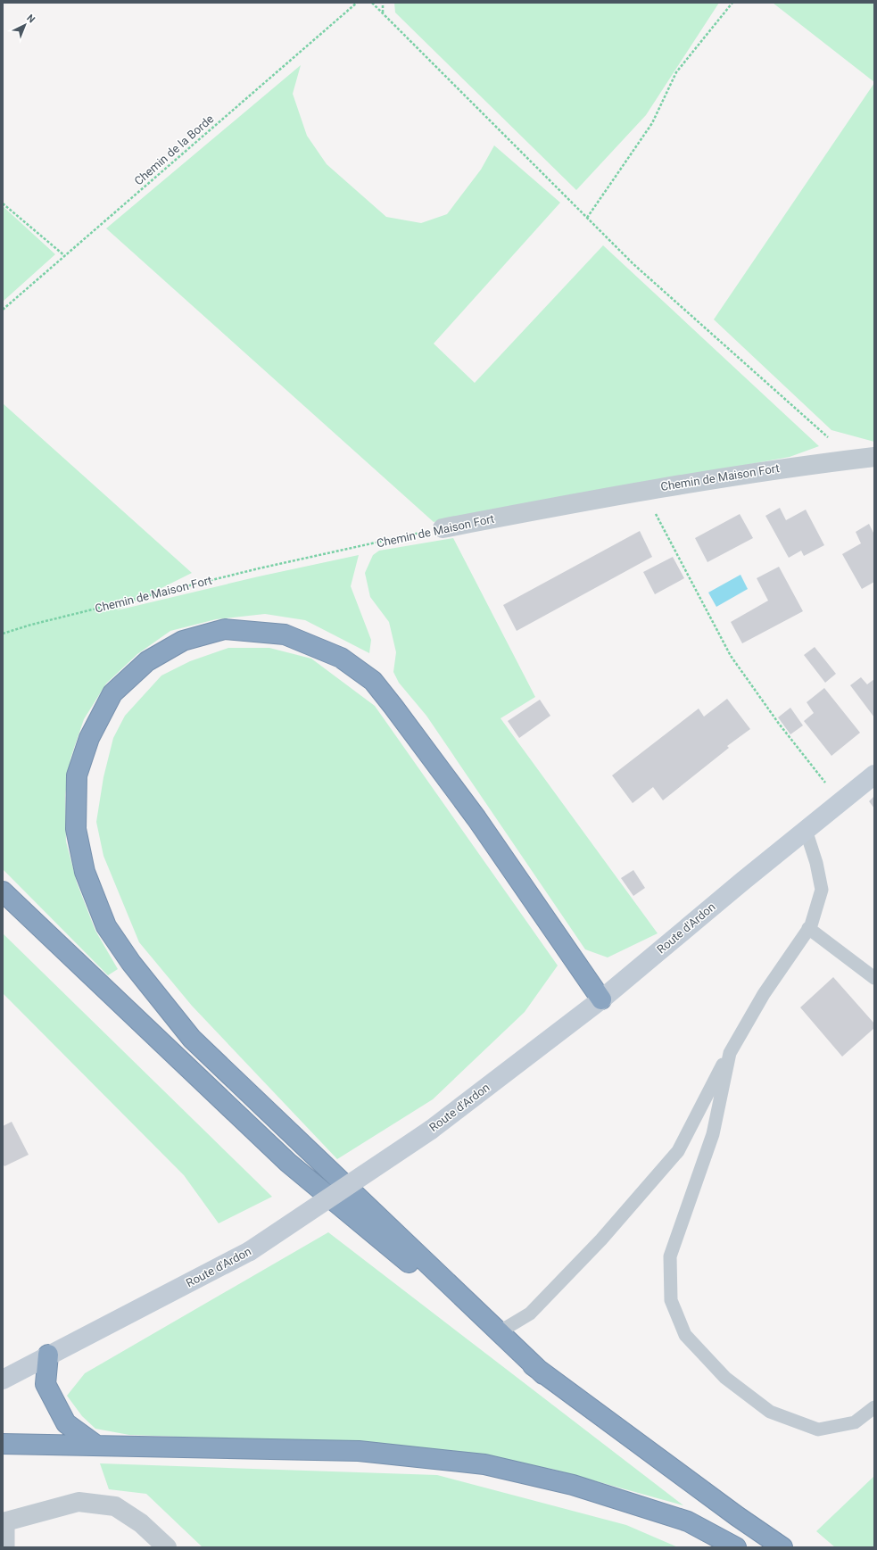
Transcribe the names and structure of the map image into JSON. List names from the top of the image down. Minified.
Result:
{"streets":{"main road":["Route d'Ardon"],"street":["Chemin de Maison Fort"],"path":["Chemin de la Borde"]},"north":"top right"}
